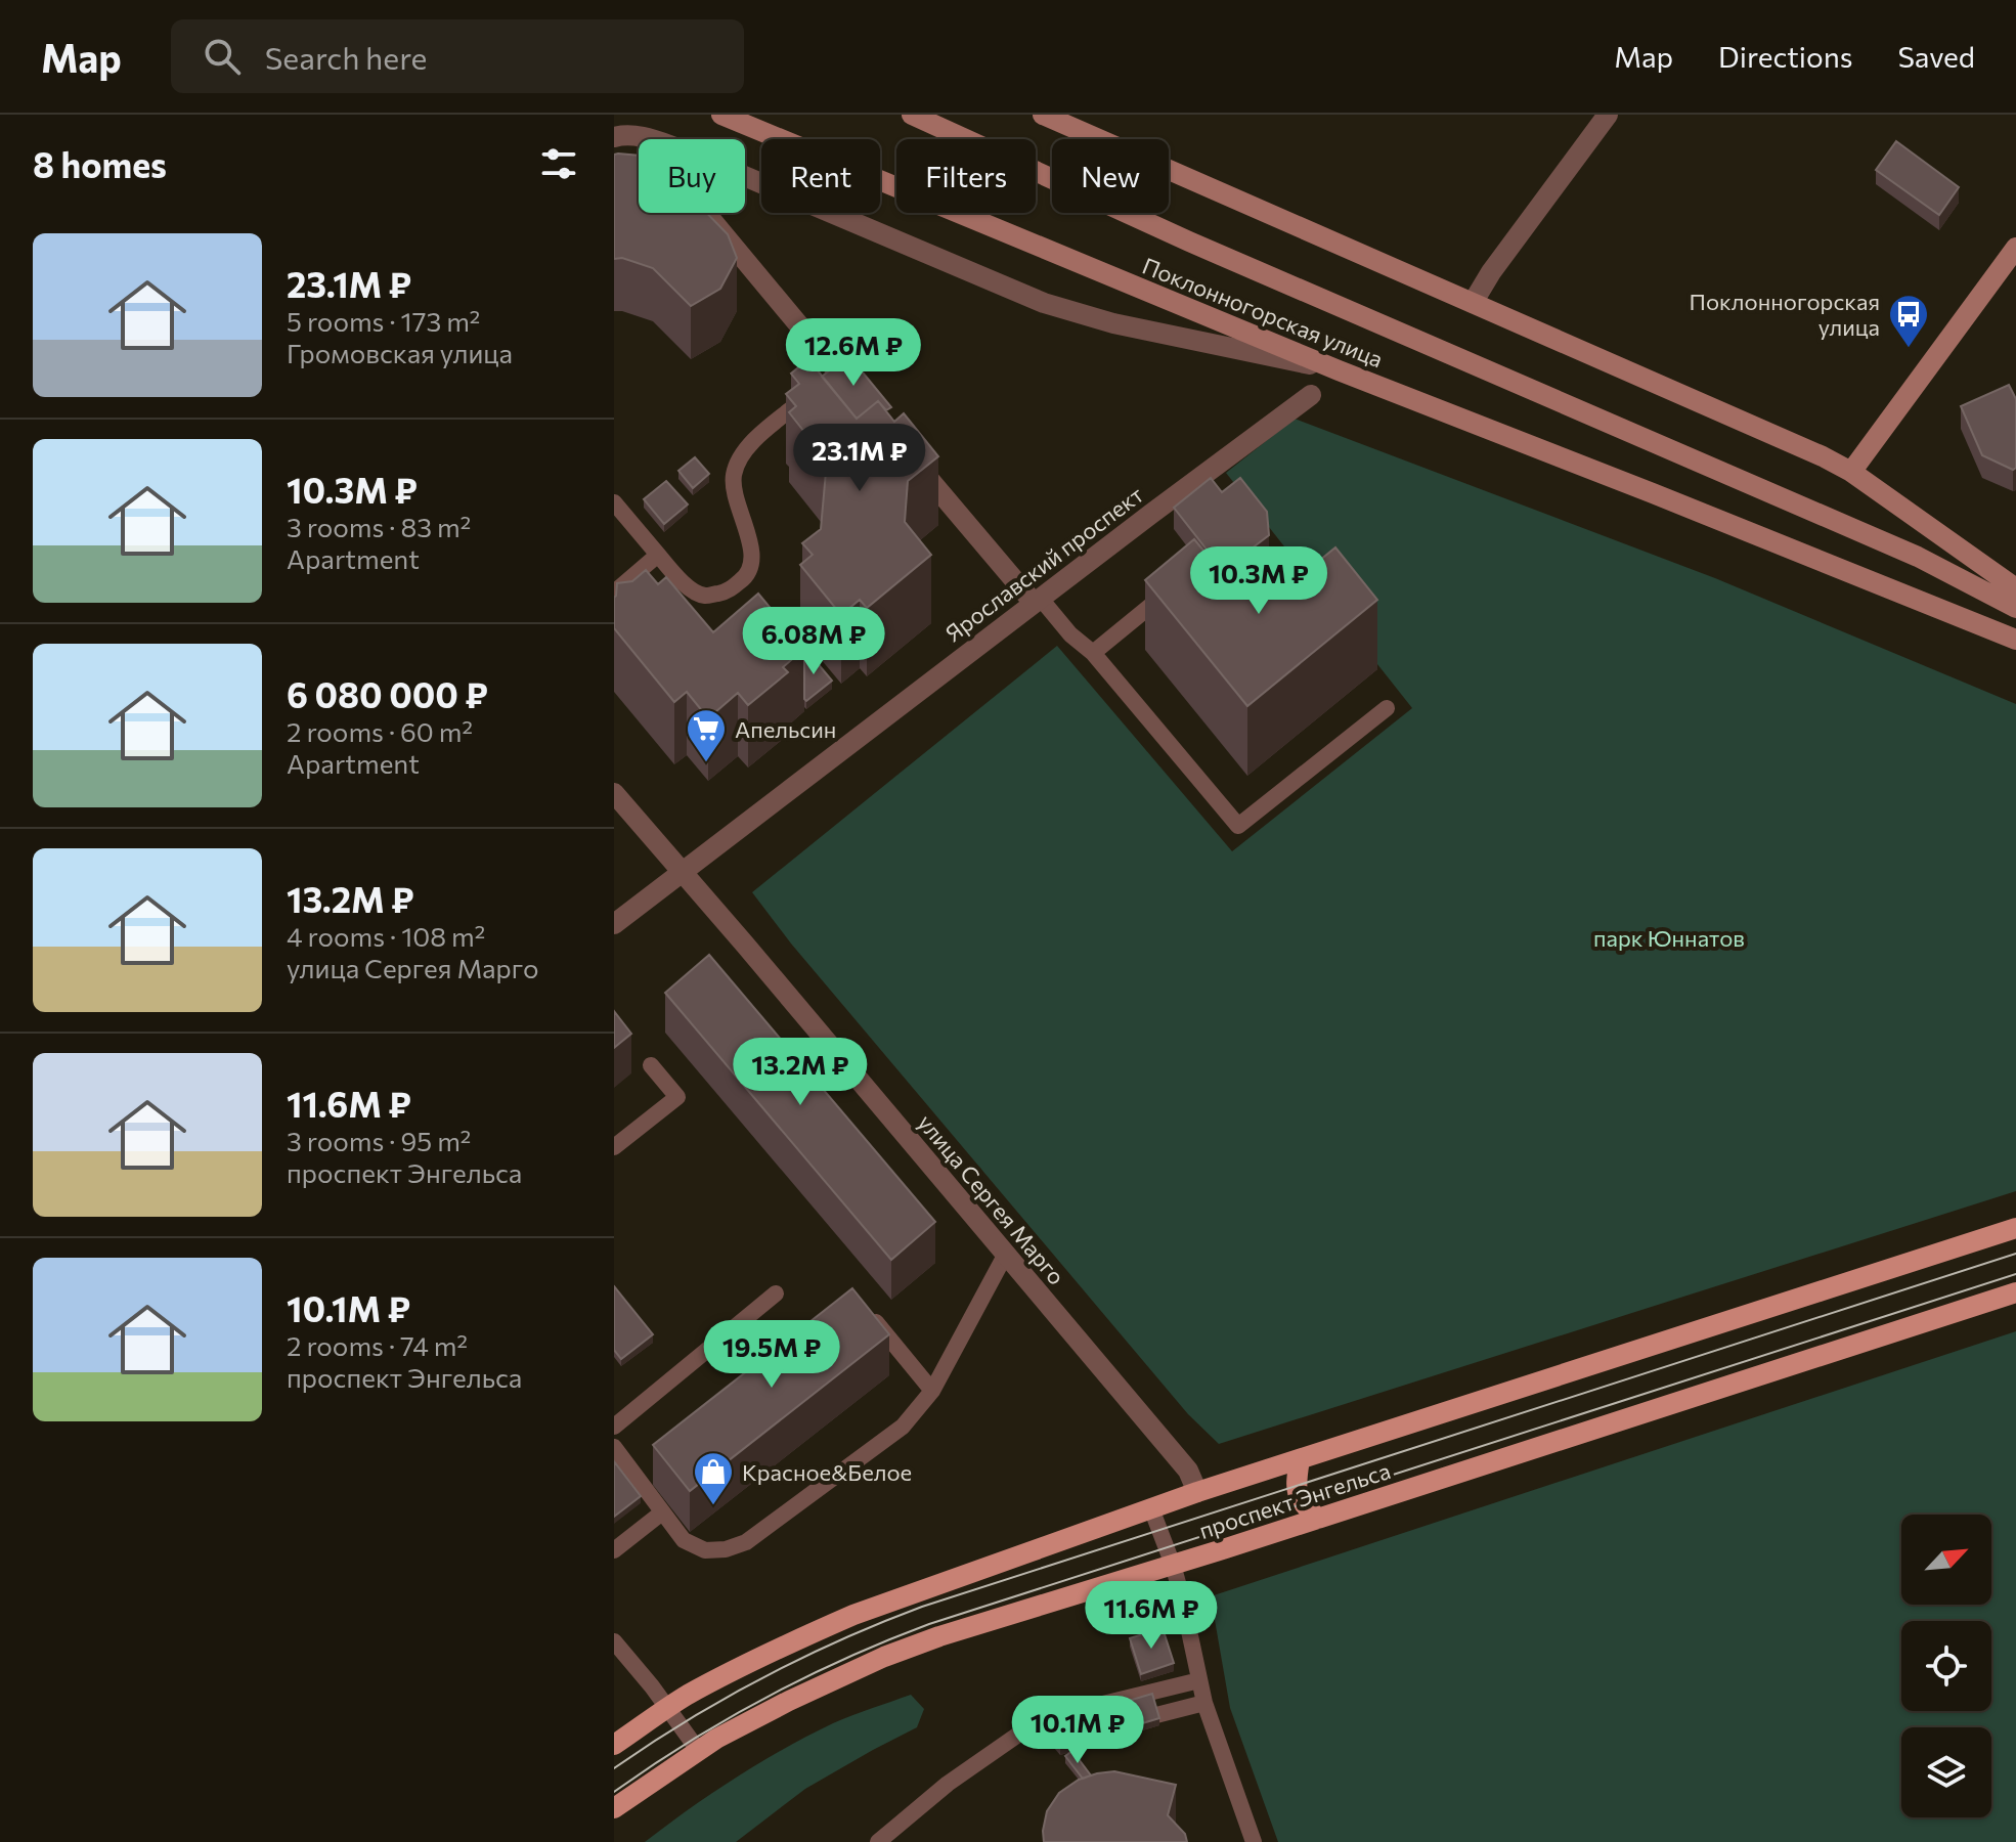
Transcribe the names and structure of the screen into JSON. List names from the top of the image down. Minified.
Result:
{"streets":{"main road":["Поклонногорская улица","проспект Энгельса"],"street":["Ярославский проспект","улица Сергея Марго"]},"crossings":[["Ярославский проспект","улица Сергея Марго"],["улица Сергея Марго","проспект Энгельса"]],"parks":["парк Юннатов"],"places":{"bus stop":["Поклонногорская улица"],"supermarket":["Апельсин"],"shop":["Красное&Белое"]},"north":"top right","page":{"header":"Map","search":"Search here","nav":["Map","Directions","Saved"],"heading":"8 homes","chip":["Buy","Rent","Filters","New"],"list":[{"name":"23.1M ₽","note":"5 rooms · 173 m² · Громовская улица"},{"name":"10.3M ₽","note":"3 rooms · 83 m² · Apartment"},{"name":"6 080 000 ₽","note":"2 rooms · 60 m² · Apartment"},{"name":"13.2M ₽","note":"4 rooms · 108 m² · улица Сергея Марго"},{"name":"11.6M ₽","note":"3 rooms · 95 m² · проспект Энгельса"},{"name":"10.1M ₽","note":"2 rooms · 74 m² · проспект Энгельса"}],"price":["12.6M ₽","23.1M ₽","10.3M ₽","6.08M ₽","13.2M ₽","19.5M ₽","11.6M ₽","10.1M ₽"]}}
